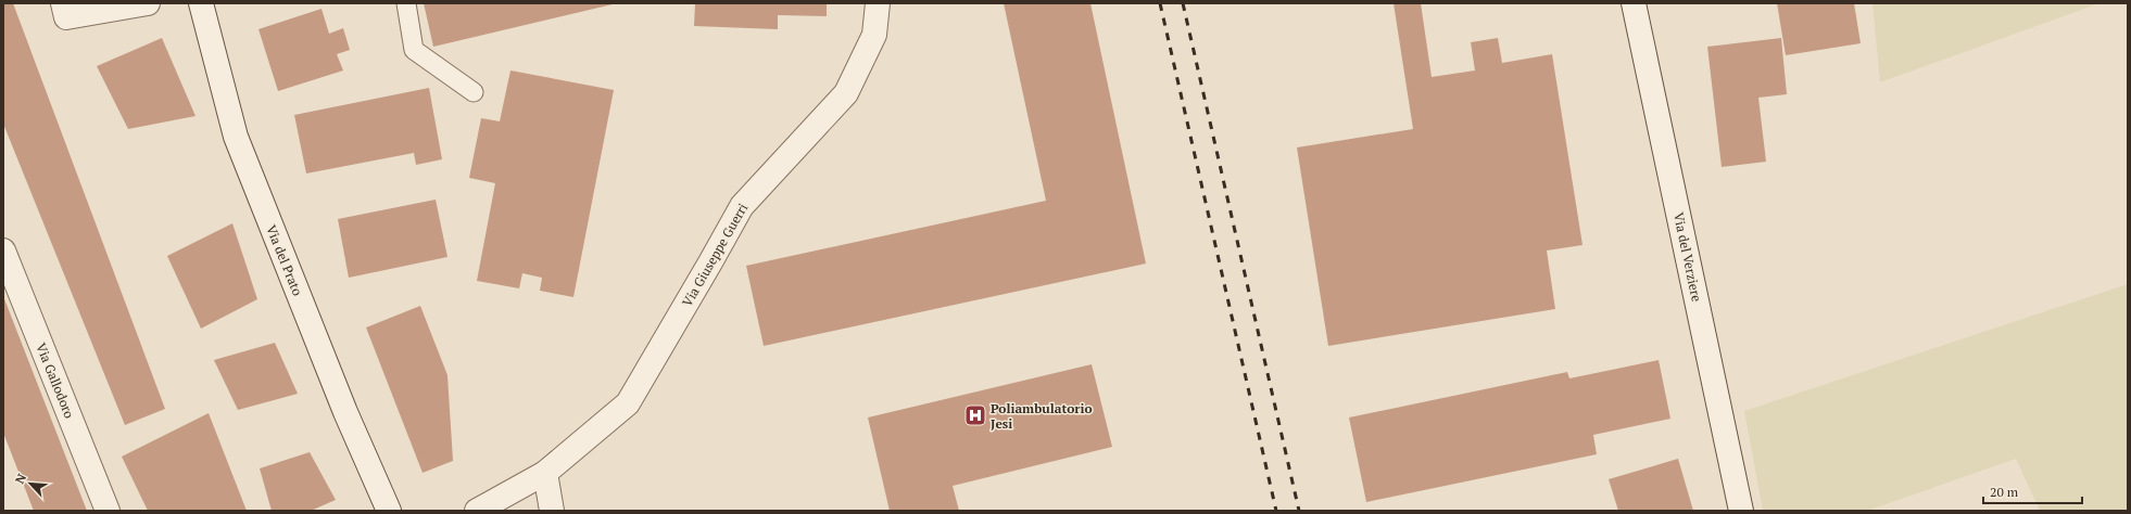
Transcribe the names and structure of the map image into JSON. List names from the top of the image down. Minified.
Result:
{"streets":{"street":["Via Giuseppe Guerri","Via del Verziere","Via del Prato","Via Gallodoro"]},"places":{"hospital":["Poliambulatorio Jesi"]},"scale_bar":"20 m","north":"top left"}
